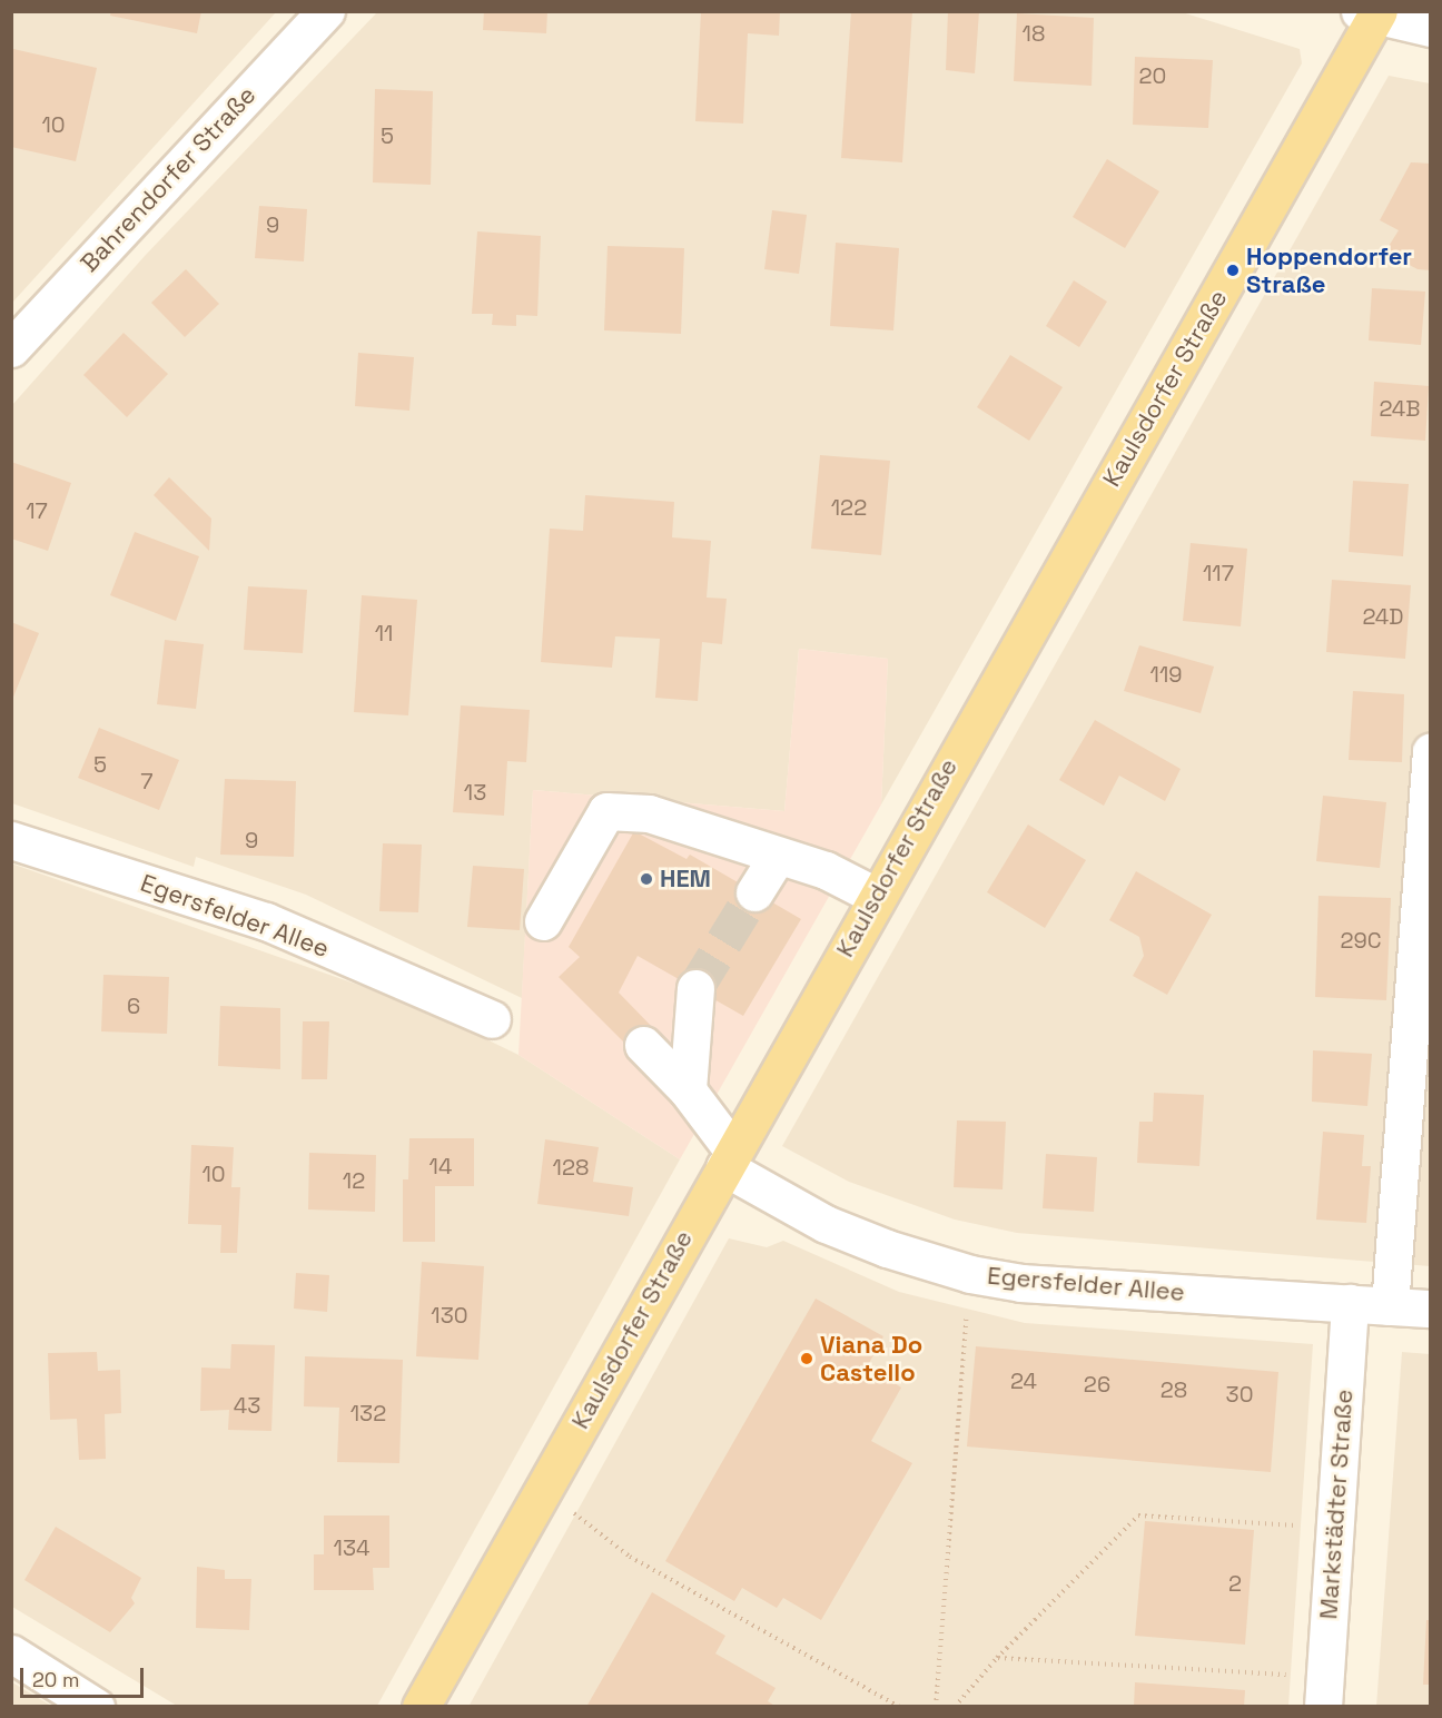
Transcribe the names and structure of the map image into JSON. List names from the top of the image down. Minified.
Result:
{"streets":{"main road":["Kaulsdorfer Straße"],"street":["Bahrendorfer Straße","Egersfelder Allee","Markstädter Straße"]},"crossings":[["Kaulsdorfer Straße","Egersfelder Allee"],["Egersfelder Allee","Markstädter Straße"]],"places":["Hoppendorfer Straße","HEM","Viana Do Castello"],"house_numbers":["18","20","10","5","9","24B","122","17","117","24D","11","119","5","7","13","9","29C","6","14","128","10","12","130","24","26","28","30","43","132","134","2"],"scale_bar":"20 m"}
